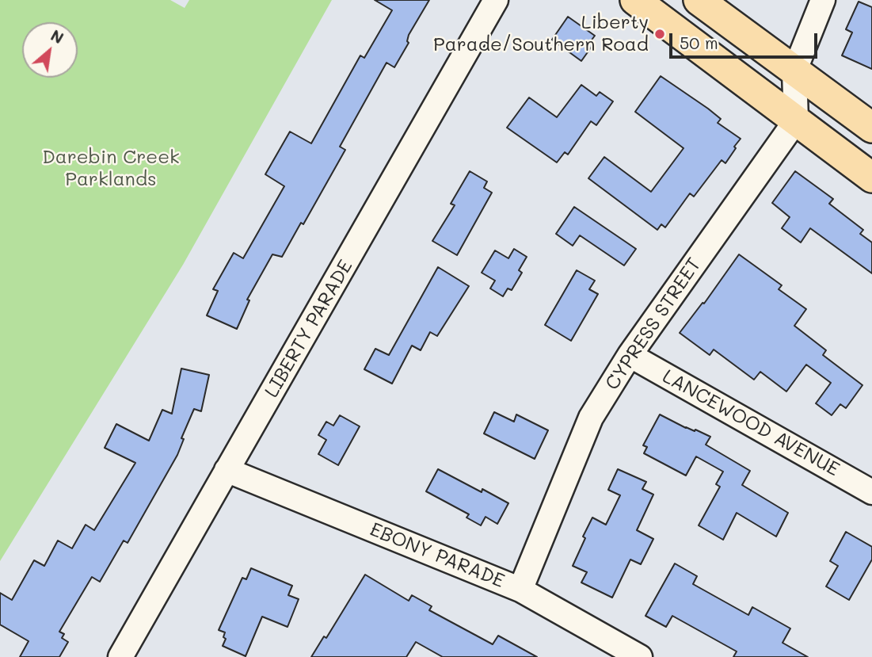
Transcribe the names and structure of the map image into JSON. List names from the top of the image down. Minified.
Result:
{"streets":{"street":["CYPRESS STREET","LIBERTY PARADE","LANCEWOOD AVENUE","EBONY PARADE"]},"crossings":[["CYPRESS STREET","LANCEWOOD AVENUE"],["CYPRESS STREET","EBONY PARADE"],["LIBERTY PARADE","EBONY PARADE"]],"parks":["Darebin Creek Parklands"],"places":["Liberty Parade/Southern Road"],"scale_bar":"50 m","north":"top right"}
